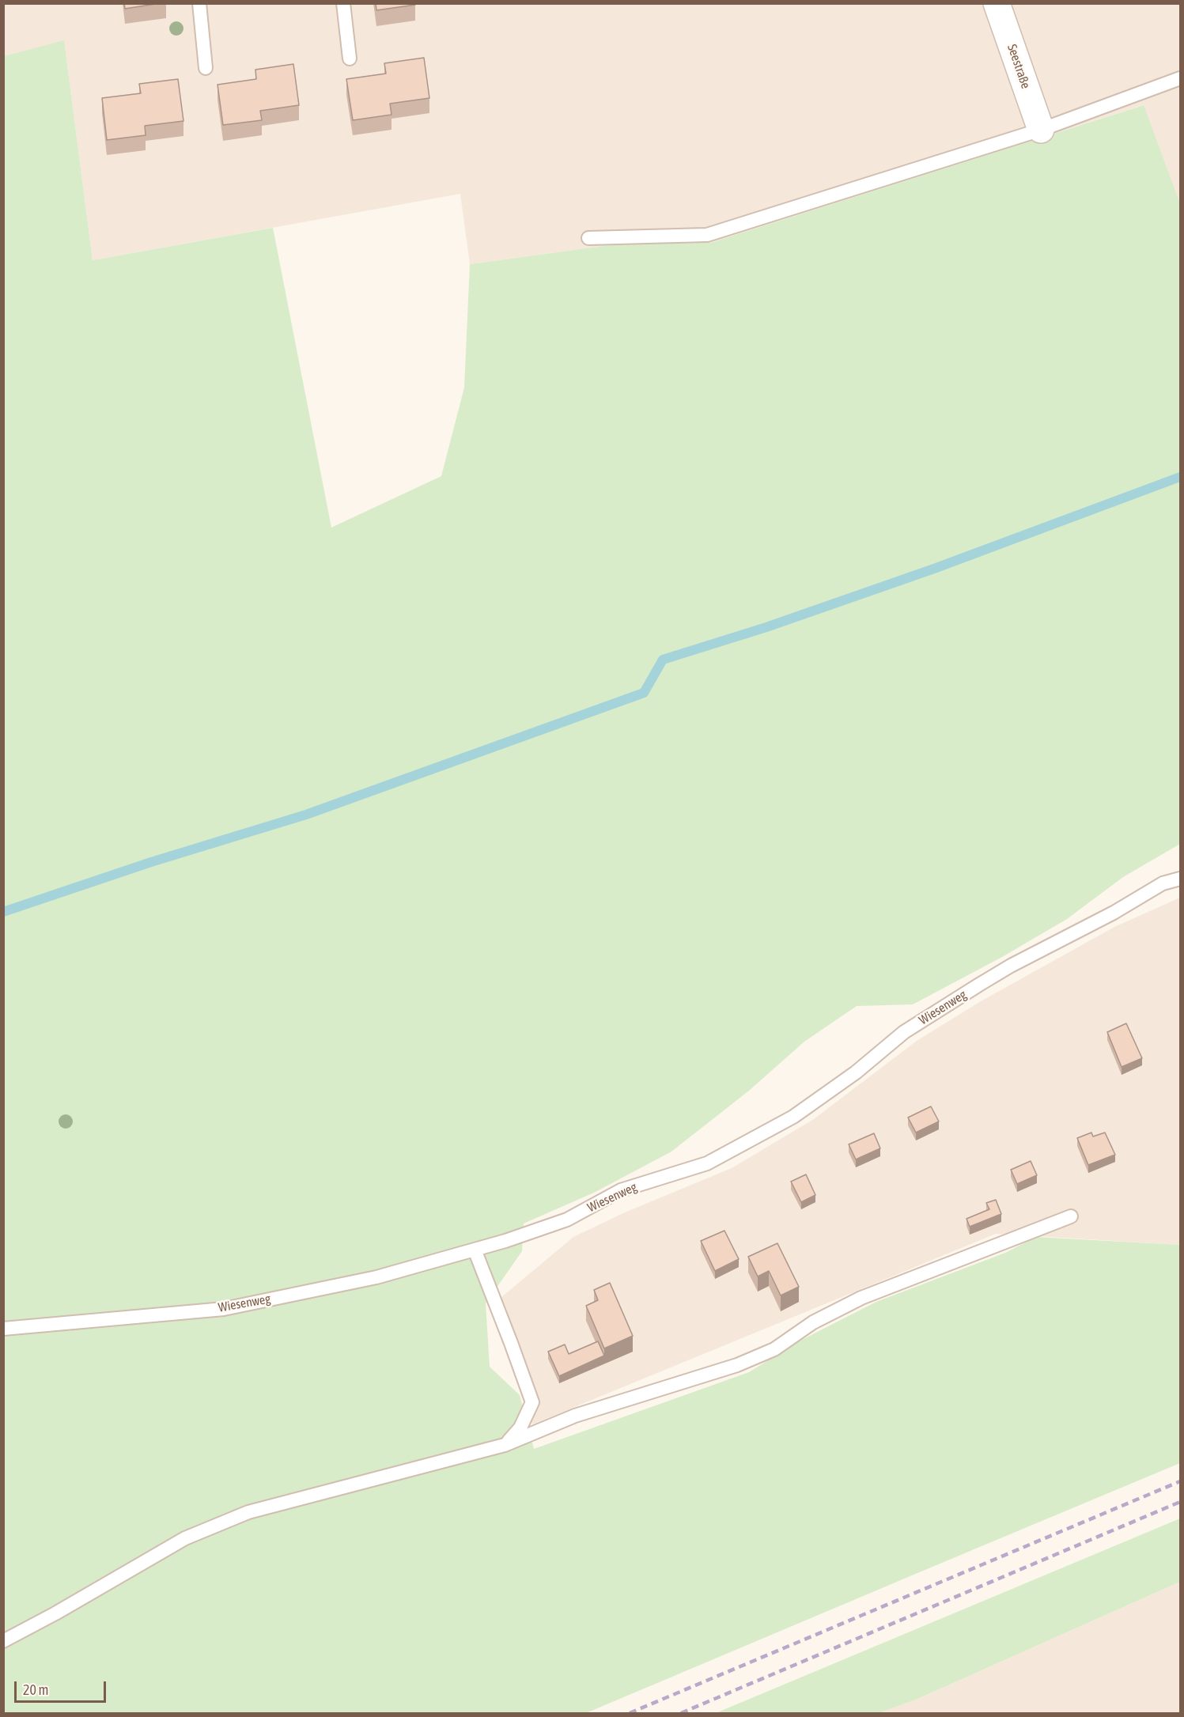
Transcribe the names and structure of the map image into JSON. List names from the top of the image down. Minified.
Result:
{"streets":{"street":["Seestraße"],"lane":["Wiesenweg"]},"scale_bar":"20 m"}
